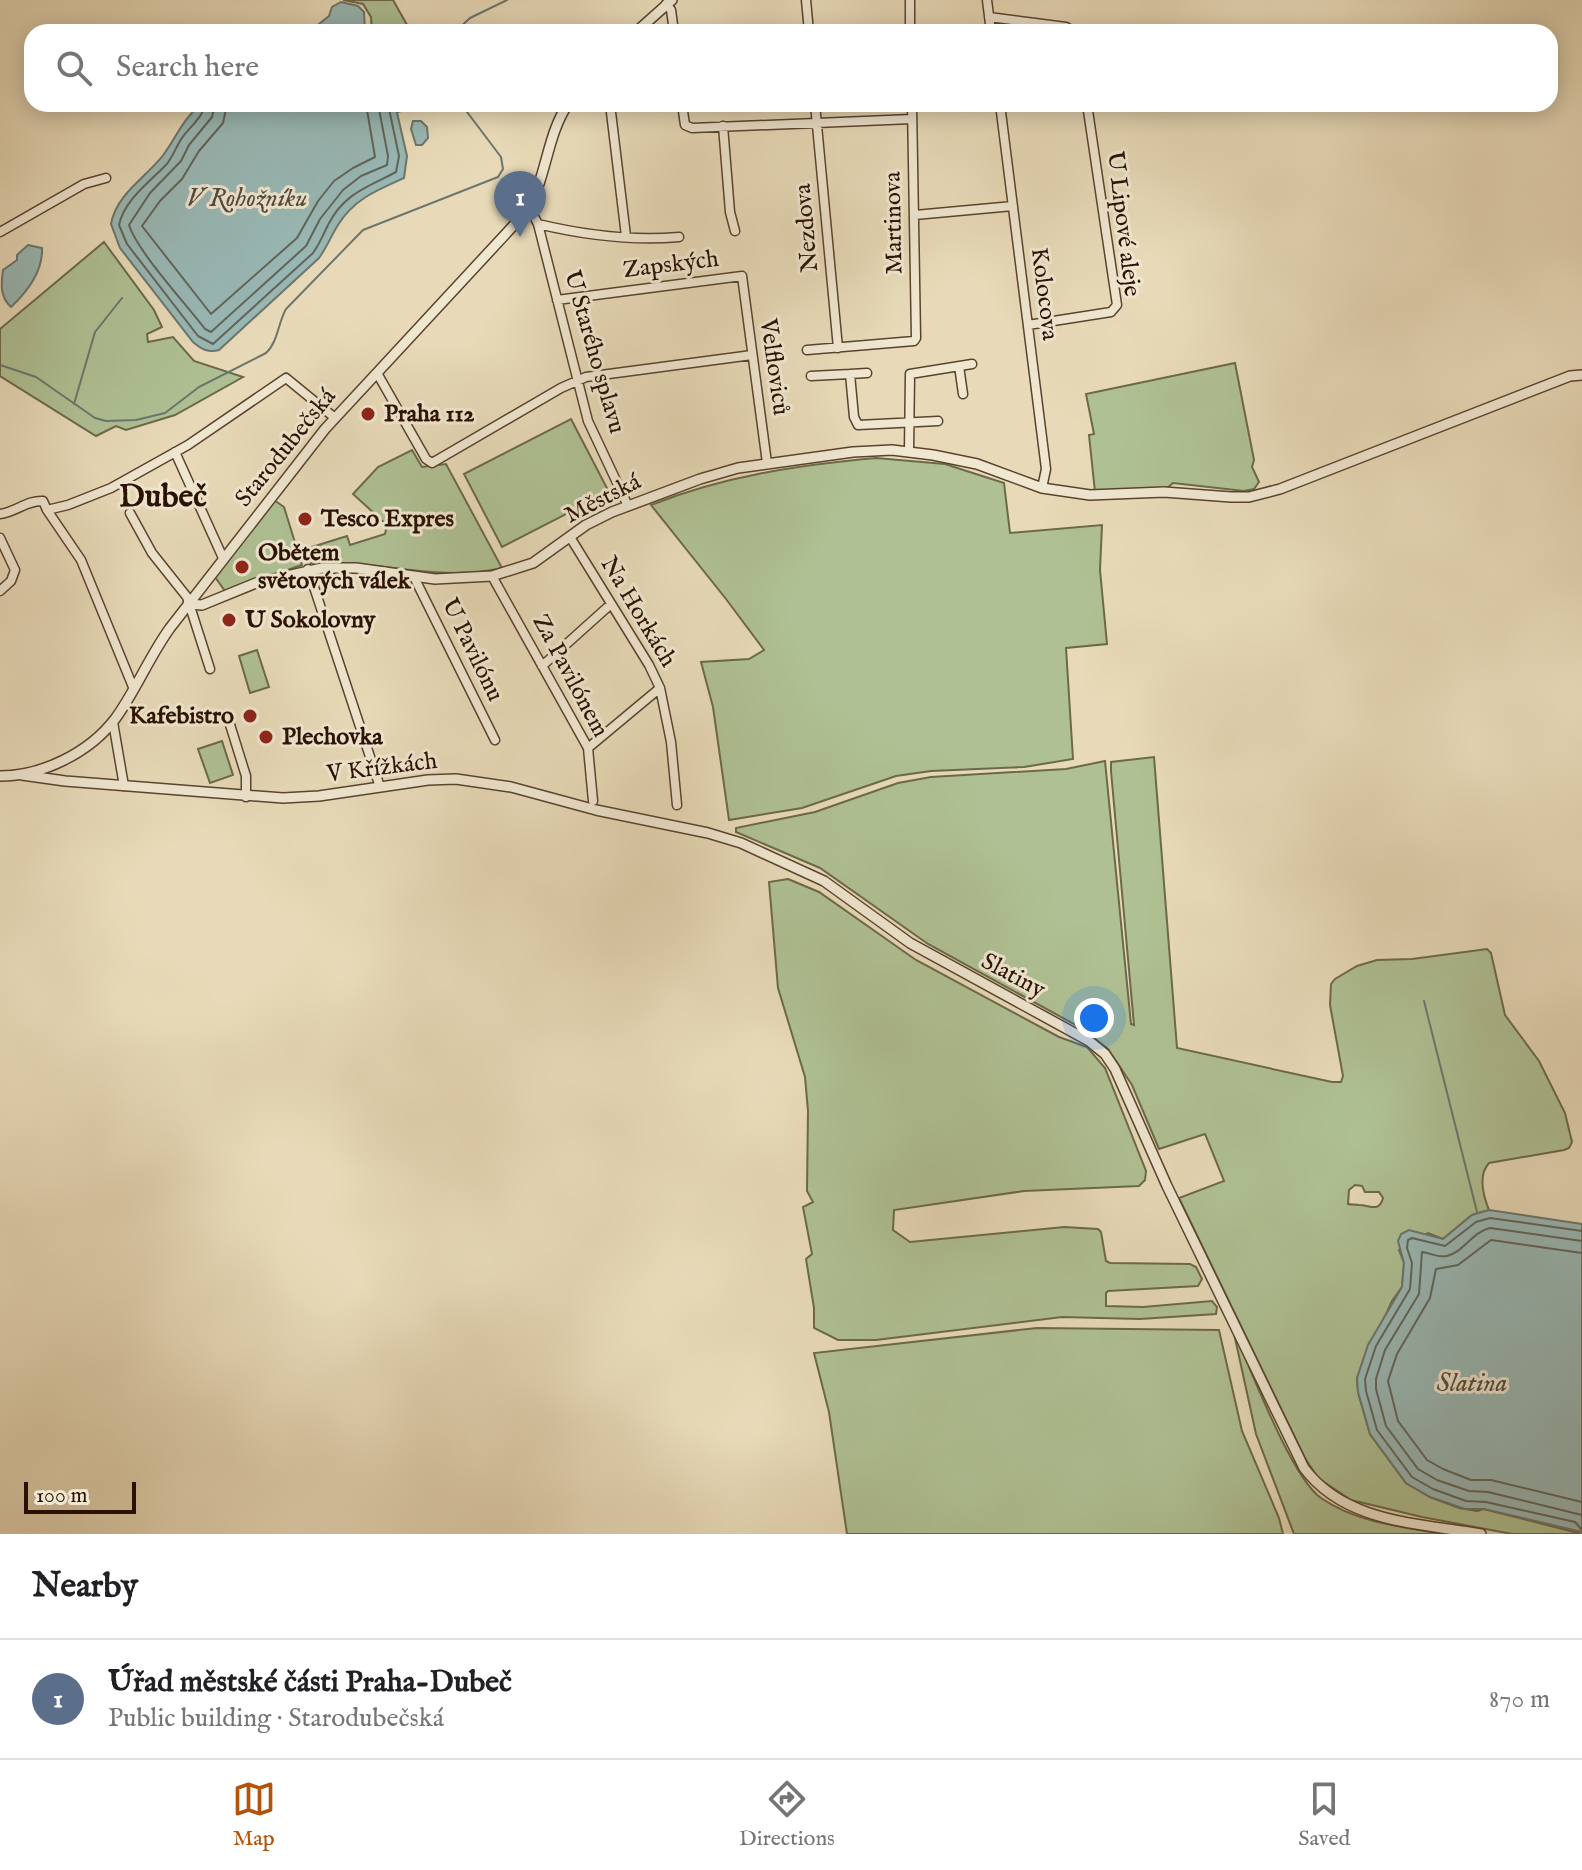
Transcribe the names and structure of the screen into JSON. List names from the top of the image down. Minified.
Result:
{"streets":{"street":["Martinova","U Lipové aleje","Nezdova","Zapských","Kolocova","U Starého splavu","Velfloviců","Starodubečská","Městská","Na Horkách","U Pavilónu","Za Pavilónem","V Křížkách","Slatiny"]},"crossings":[["Martinova","Nezdova"],["U Lipové aleje","Kolocova"],["Zapských","U Starého splavu"],["Zapských","Velfloviců"],["Kolocova","Městská"],["U Starého splavu","Starodubečská"],["U Starého splavu","Městská"],["Velfloviců","Městská"],["Starodubečská","Městská"],["Starodubečská","V Křížkách"],["Městská","Na Horkách"],["Městská","U Pavilónu"],["Městská","Za Pavilónem"],["V Křížkách","Slatiny"]],"districts":["Dubeč"],"water":["V Rohožníku","Slatina"],"places":["Praha 112","Tesco Expres","Obětem světových válek","U Sokolovny","Kafebistro","Plechovka"],"scale_bar":"100 m","page":{"search":"Search here","pins":"1","scale":"100 m","heading":"Nearby","list":[{"mark":"1","name":"Úřad městské části Praha-Dubeč","note":"Public building · Starodubečská","value":"870 m"}],"nav":["Map","Directions","Saved"]}}
